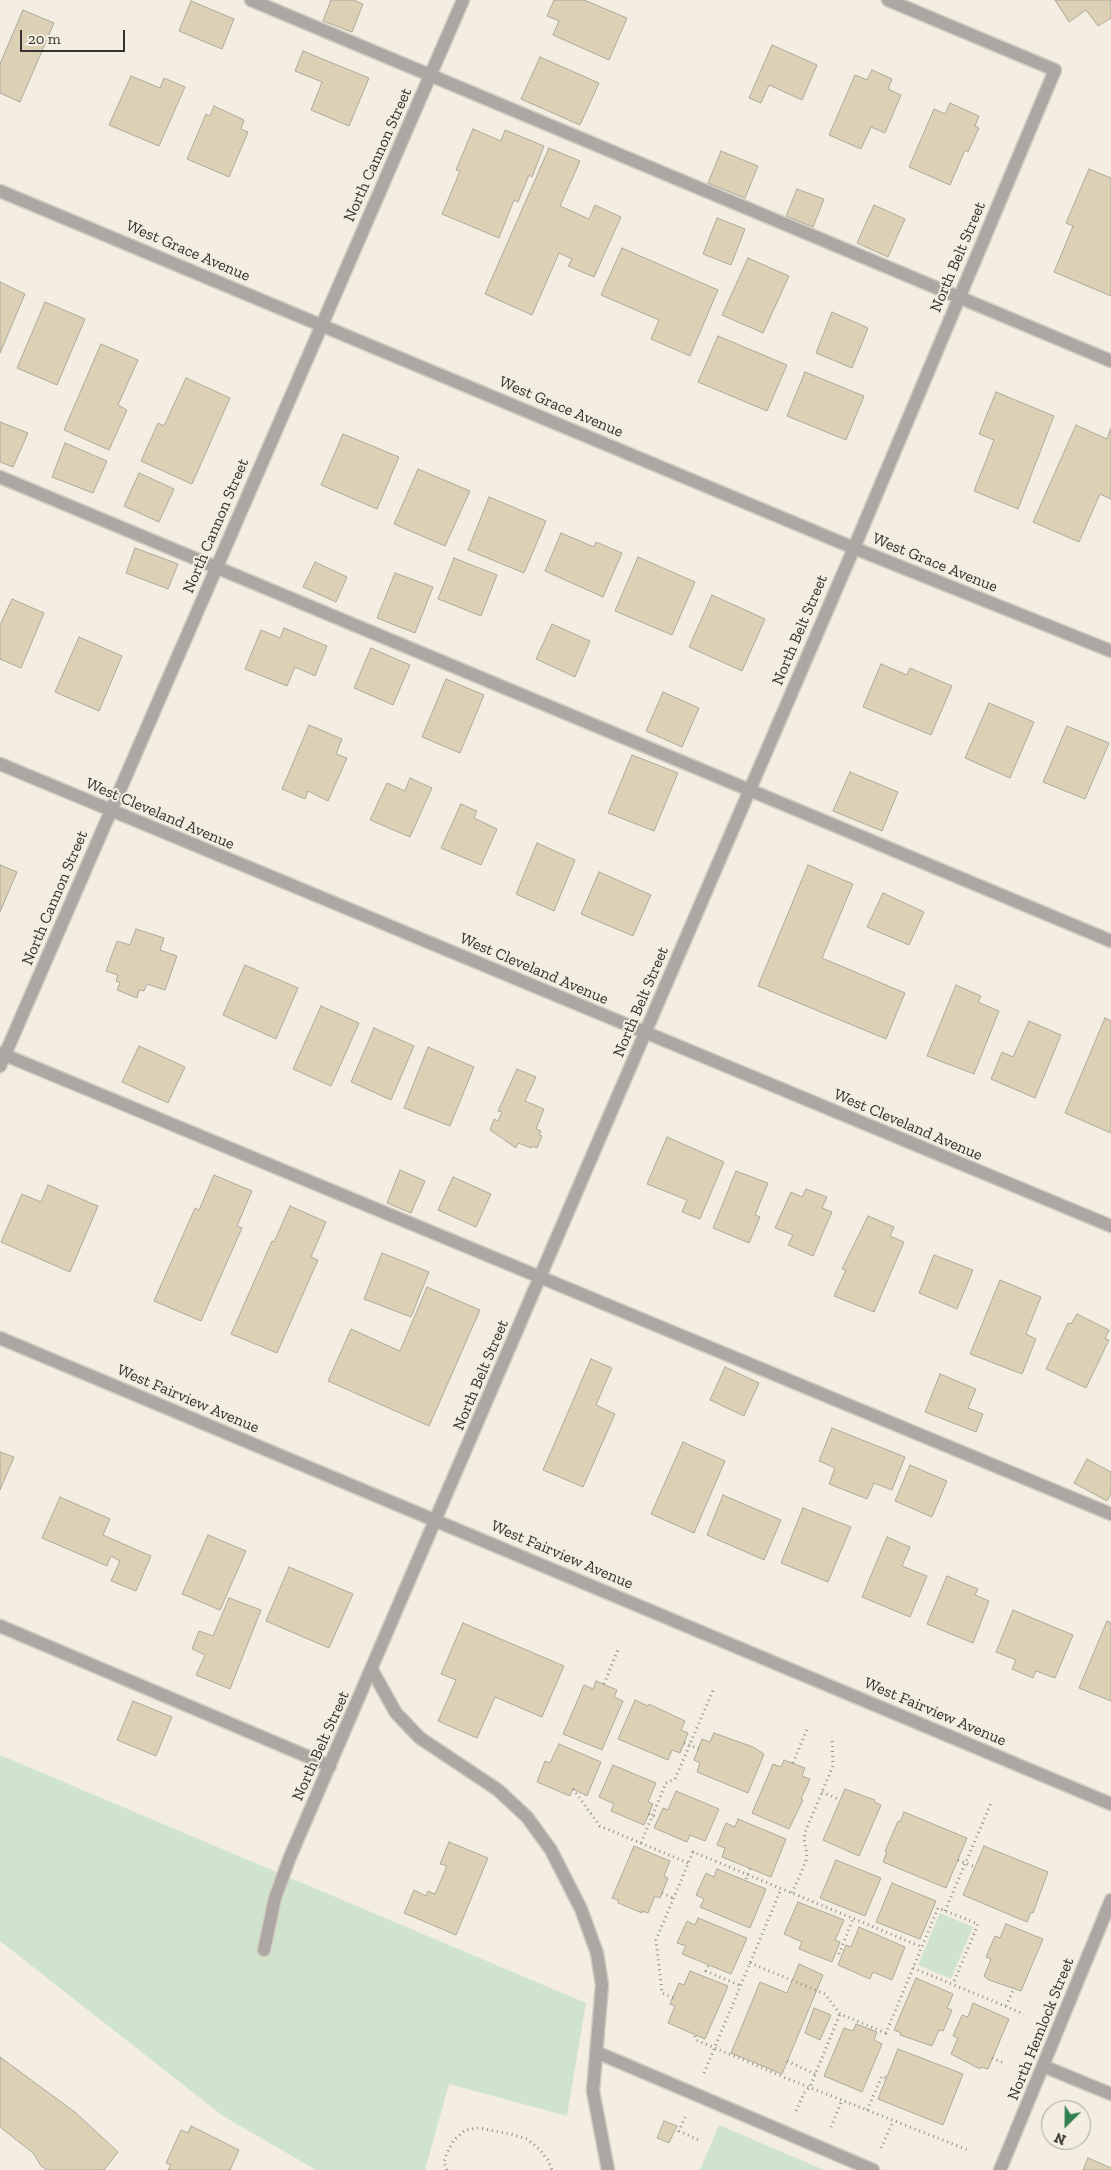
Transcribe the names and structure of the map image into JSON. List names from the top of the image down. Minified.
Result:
{"streets":{"street":["North Cannon Street","West Grace Avenue","North Belt Street","West Cleveland Avenue","West Fairview Avenue","North Hemlock Street"]},"crossings":[["North Cannon Street","West Grace Avenue"],["North Cannon Street","West Cleveland Avenue"],["West Grace Avenue","North Belt Street"],["North Belt Street","West Cleveland Avenue"],["North Belt Street","West Fairview Avenue"]],"scale_bar":"20 m","north":"bottom left"}
